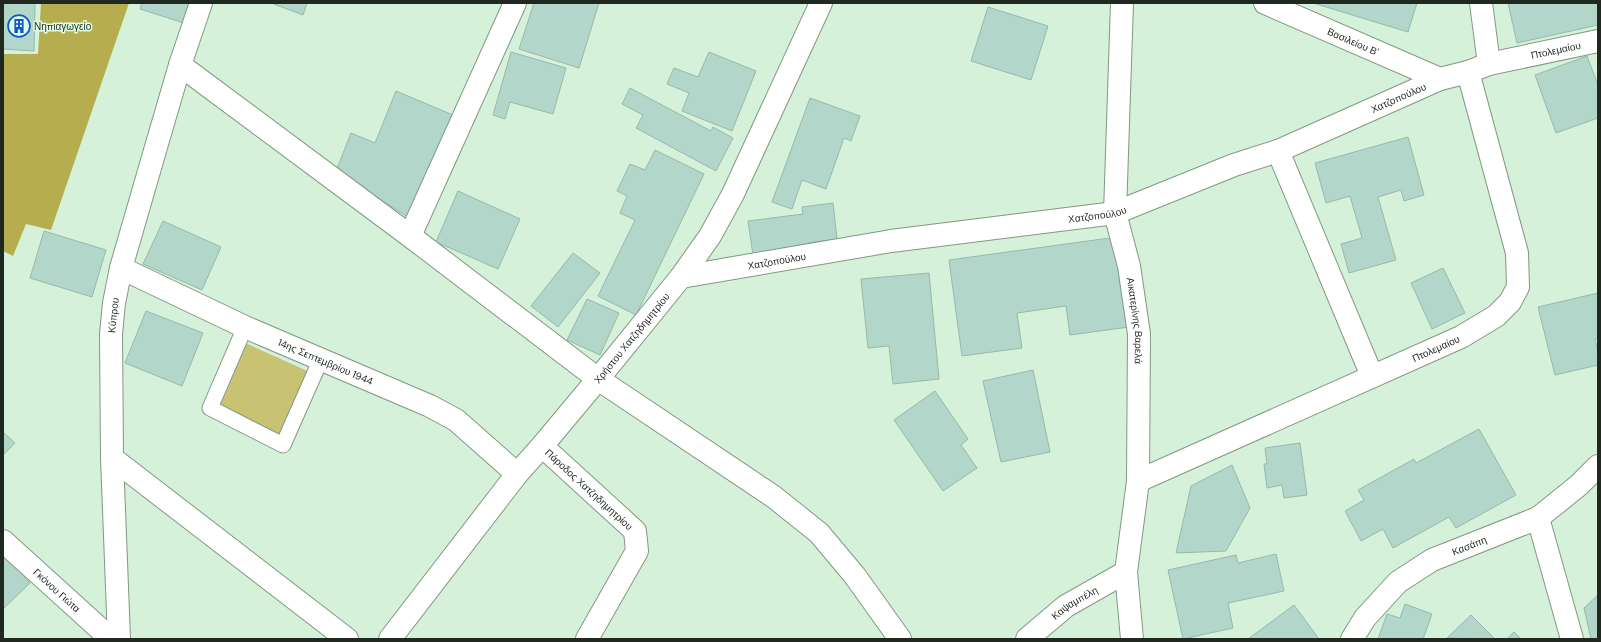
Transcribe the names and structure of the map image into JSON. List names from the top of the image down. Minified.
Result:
{"streets":{"street":["Βασιλείου Β'","Πτολεμαίου","Χατζοπούλου","Κύπρου","Αικατερίνης Βαρελά","Χρήστου Χατζηδημητρίου","14ης Σεπτεμβρίου 1944","Πάροδος Χατζηδημητρίου","Κασάπη","Γκόνου Γιώτα","Καψαμπέλη"]},"crossings":[["Βασιλείου Β'","Χατζοπούλου"],["Πτολεμαίου","Χατζοπούλου"],["Πτολεμαίου","Αικατερίνης Βαρελά"],["Χατζοπούλου","Αικατερίνης Βαρελά"],["Χατζοπούλου","Χρήστου Χατζηδημητρίου"],["Κύπρου","14ης Σεπτεμβρίου 1944"],["Αικατερίνης Βαρελά","Καψαμπέλη"],["Χρήστου Χατζηδημητρίου","14ης Σεπτεμβρίου 1944"],["Χρήστου Χατζηδημητρίου","Πάροδος Χατζηδημητρίου"]],"places":{"building":["Νηπιαγωγείο"]}}
